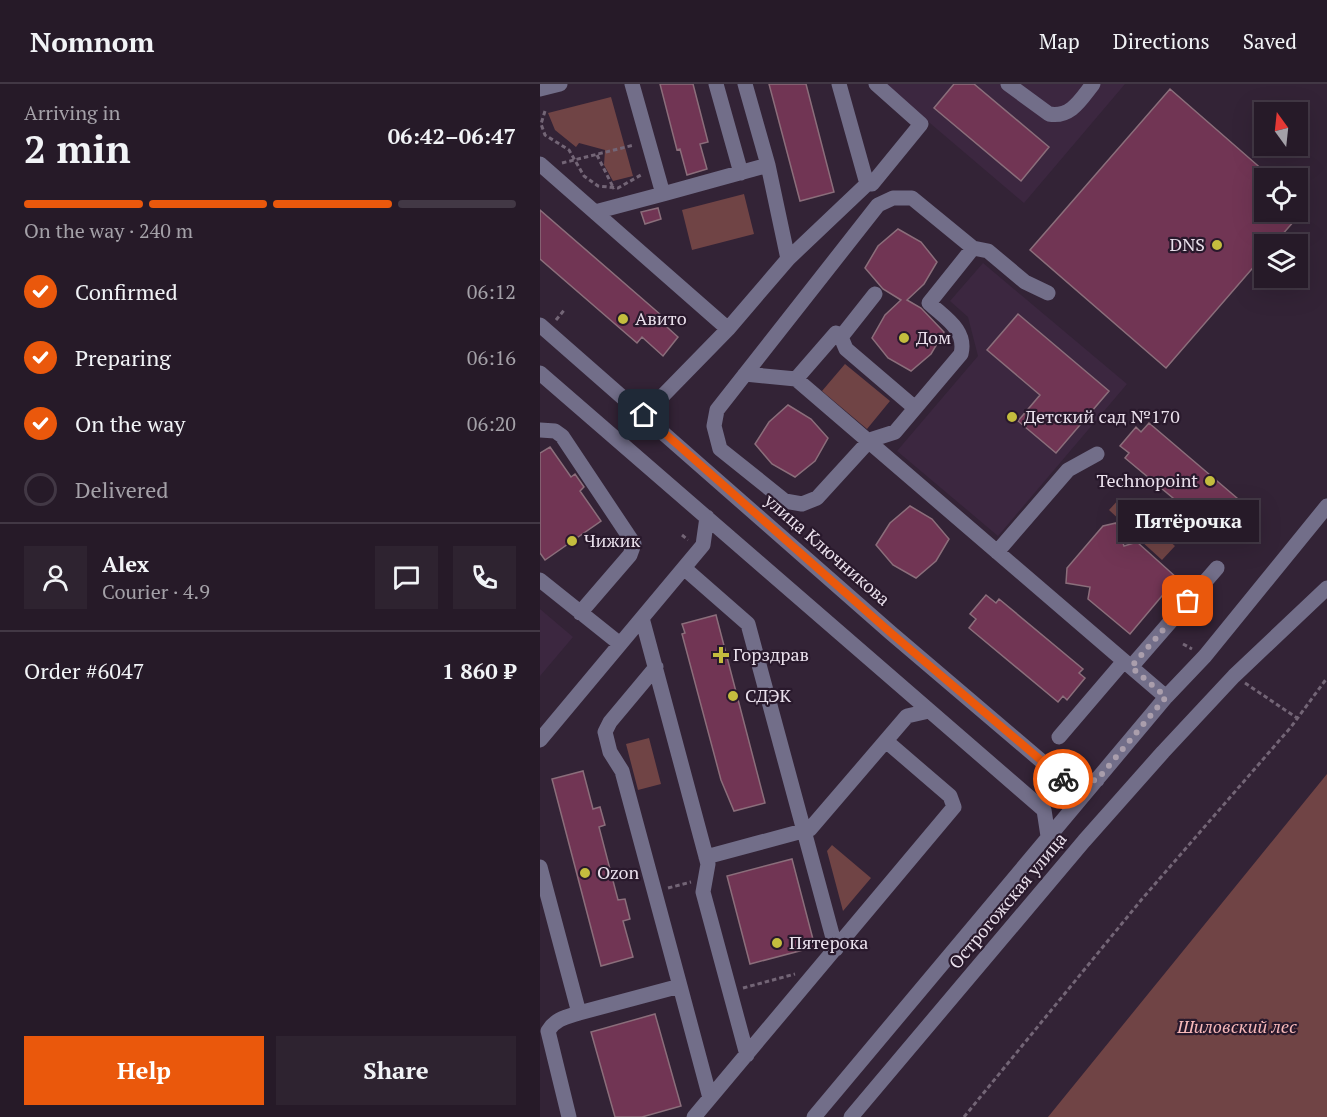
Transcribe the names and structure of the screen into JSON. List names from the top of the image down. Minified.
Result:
{"streets":{"street":["улица Ключникова","Острогожская улица"]},"parks":["Шиловский лес"],"places":{"other":["DNS","Авито","Дом","Детский сад №170","Technopoint","Чижик","Пятёрочка","СДЭК","Ozon","Пятерока"],"health":["Горздрав"]},"north":"top","page":{"header":"Nomnom","nav":["Map","Directions","Saved"],"heading":["2 min","Arriving in","06:42–06:47"],"panel":["Alex","Courier · 4.9","Order #6047","1 860 ₽"],"bar":"On the way · 240 m","list":[["Confirmed","06:12"],["Preparing","06:16"],["On the way","06:20"],"Delivered"],"bubble":"Пятёрочка","buttons":["Help","Share"]}}
